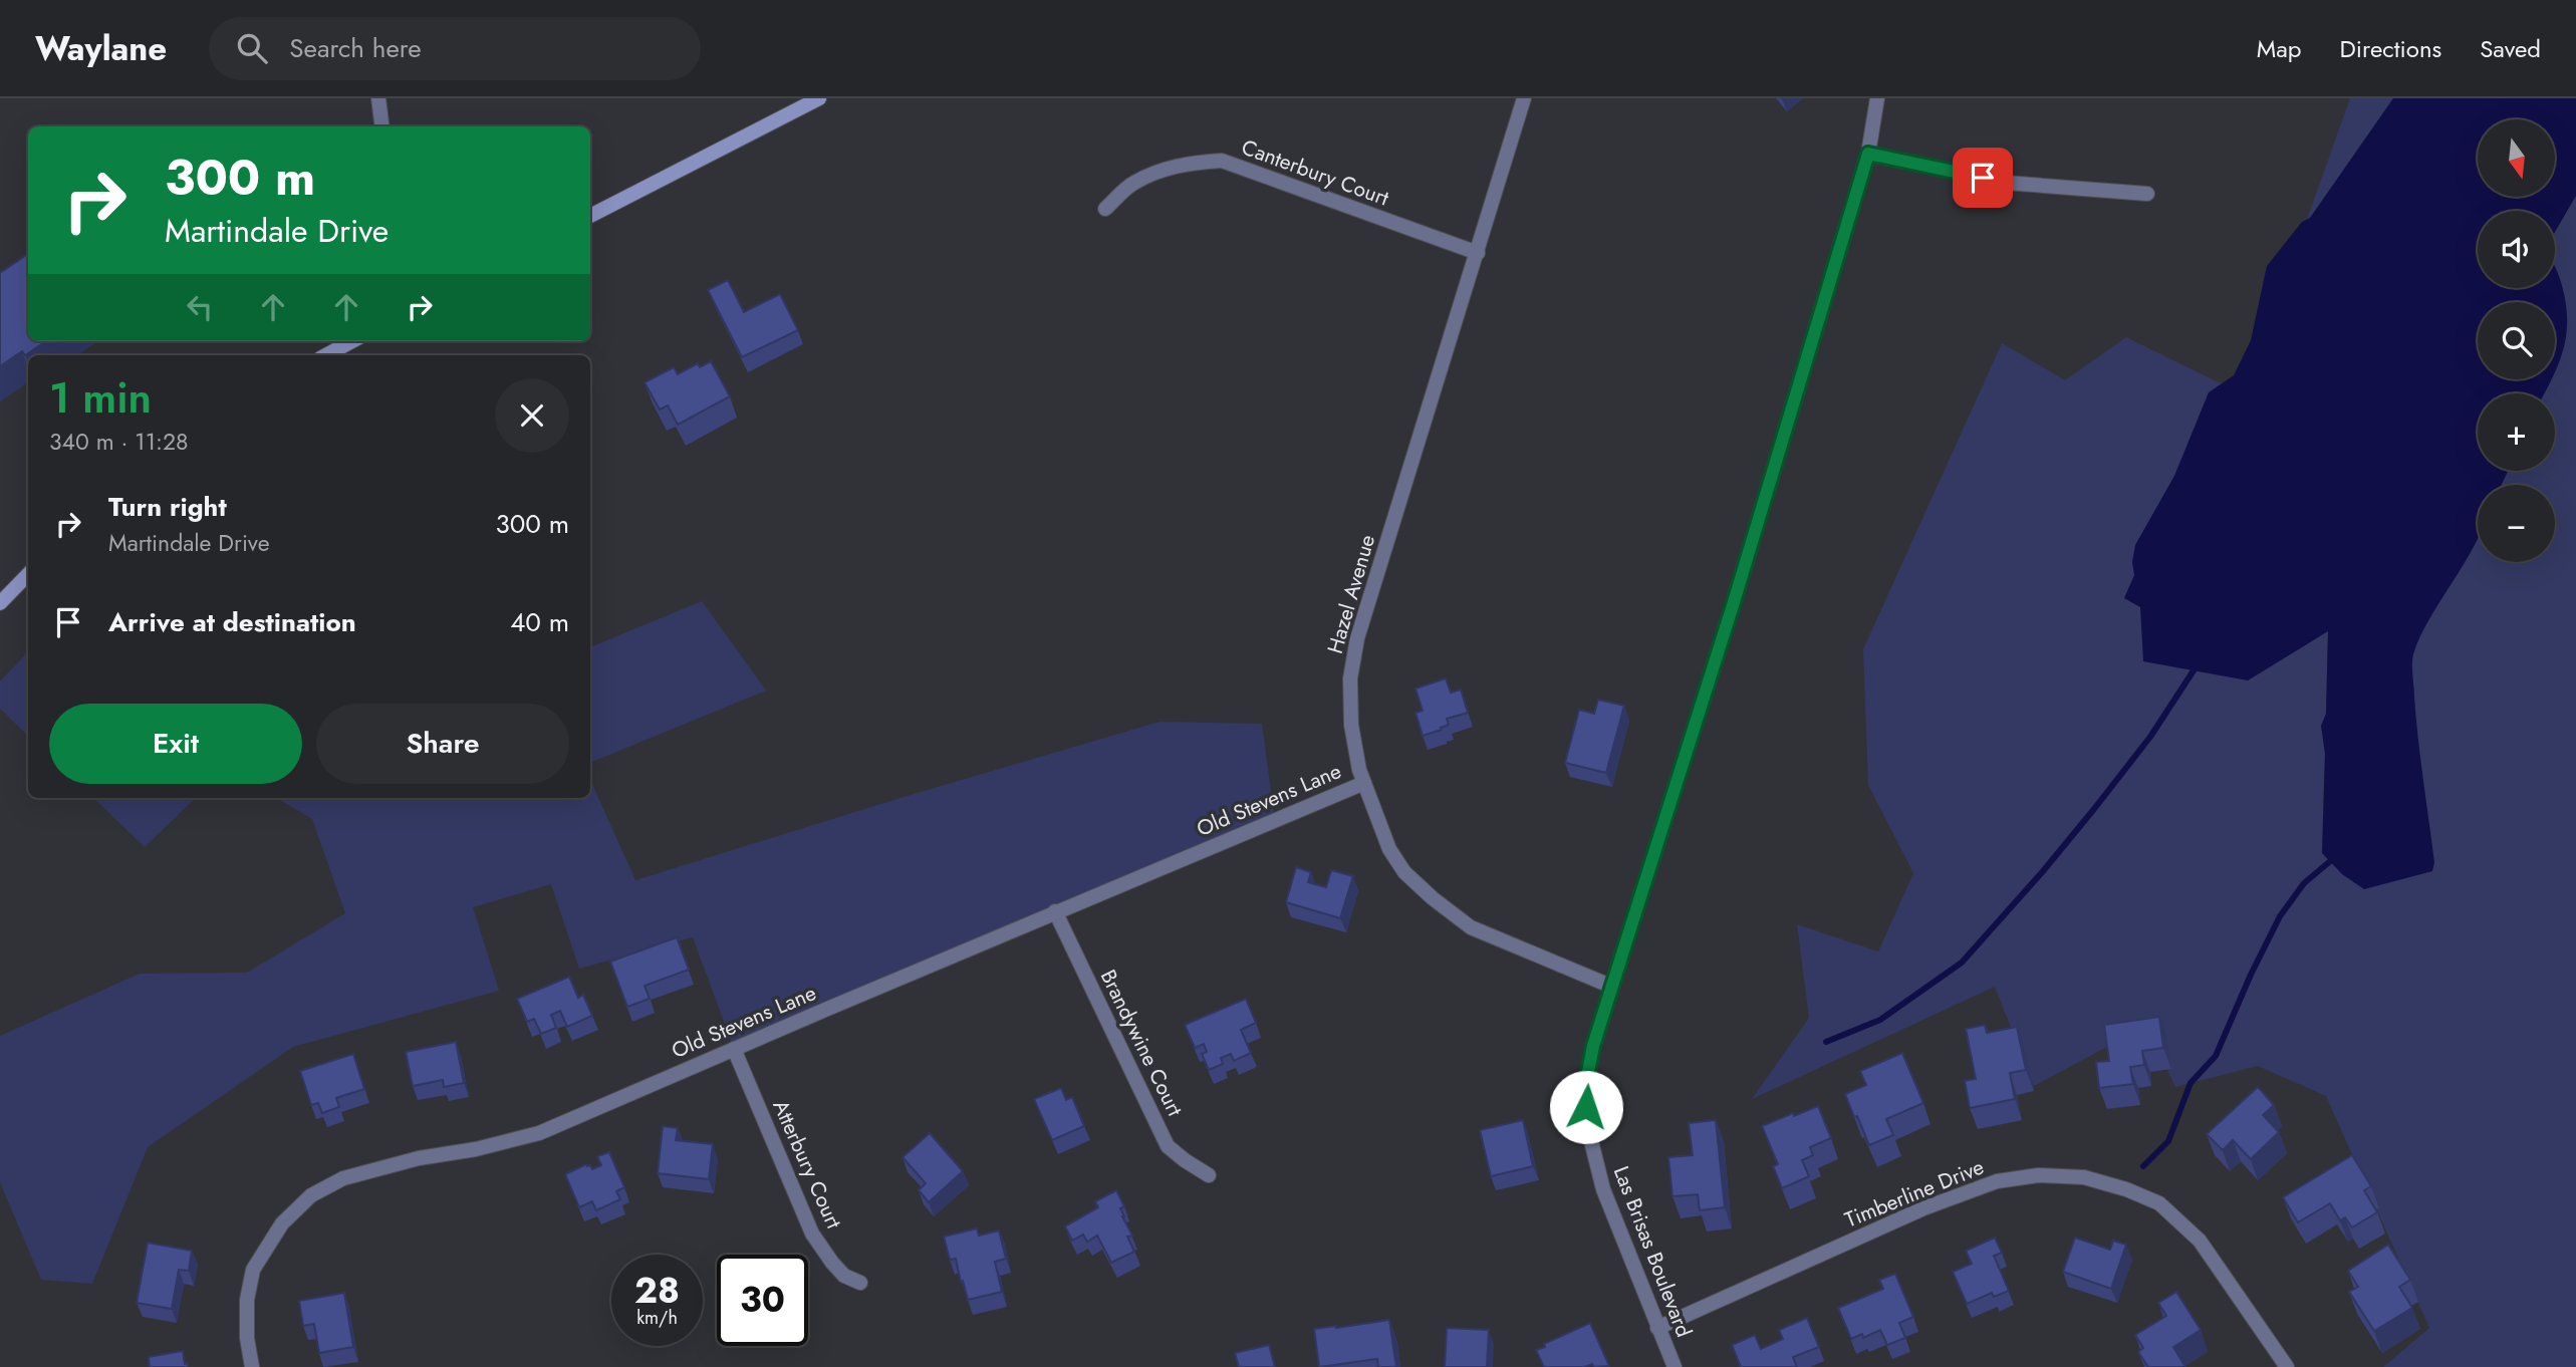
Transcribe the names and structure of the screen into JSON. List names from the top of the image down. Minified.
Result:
{"streets":{"street":["Canterbury Court","Hazel Avenue","Old Stevens Lane","Brandywine Court","Atterbury Court","Timberline Drive","Las Brisas Boulevard"]},"crossings":[["Canterbury Court","Hazel Avenue"],["Hazel Avenue","Old Stevens Lane"],["Hazel Avenue","Las Brisas Boulevard"],["Old Stevens Lane","Brandywine Court"],["Old Stevens Lane","Atterbury Court"],["Timberline Drive","Las Brisas Boulevard"]],"north":"bottom","page":{"header":"Waylane","search":"Search here","nav":["Map","Directions","Saved"],"map_buttons":["+","−"],"turn":["300 m","Martindale Drive"],"heading":["1 min","340 m · 11:28"],"list":[{"name":"Turn right","note":"Martindale Drive","value":"300 m"},{"name":"Arrive at destination","value":"40 m"}],"buttons":["Exit","Share"],"speed":"28 km/h","limit":"30"}}
